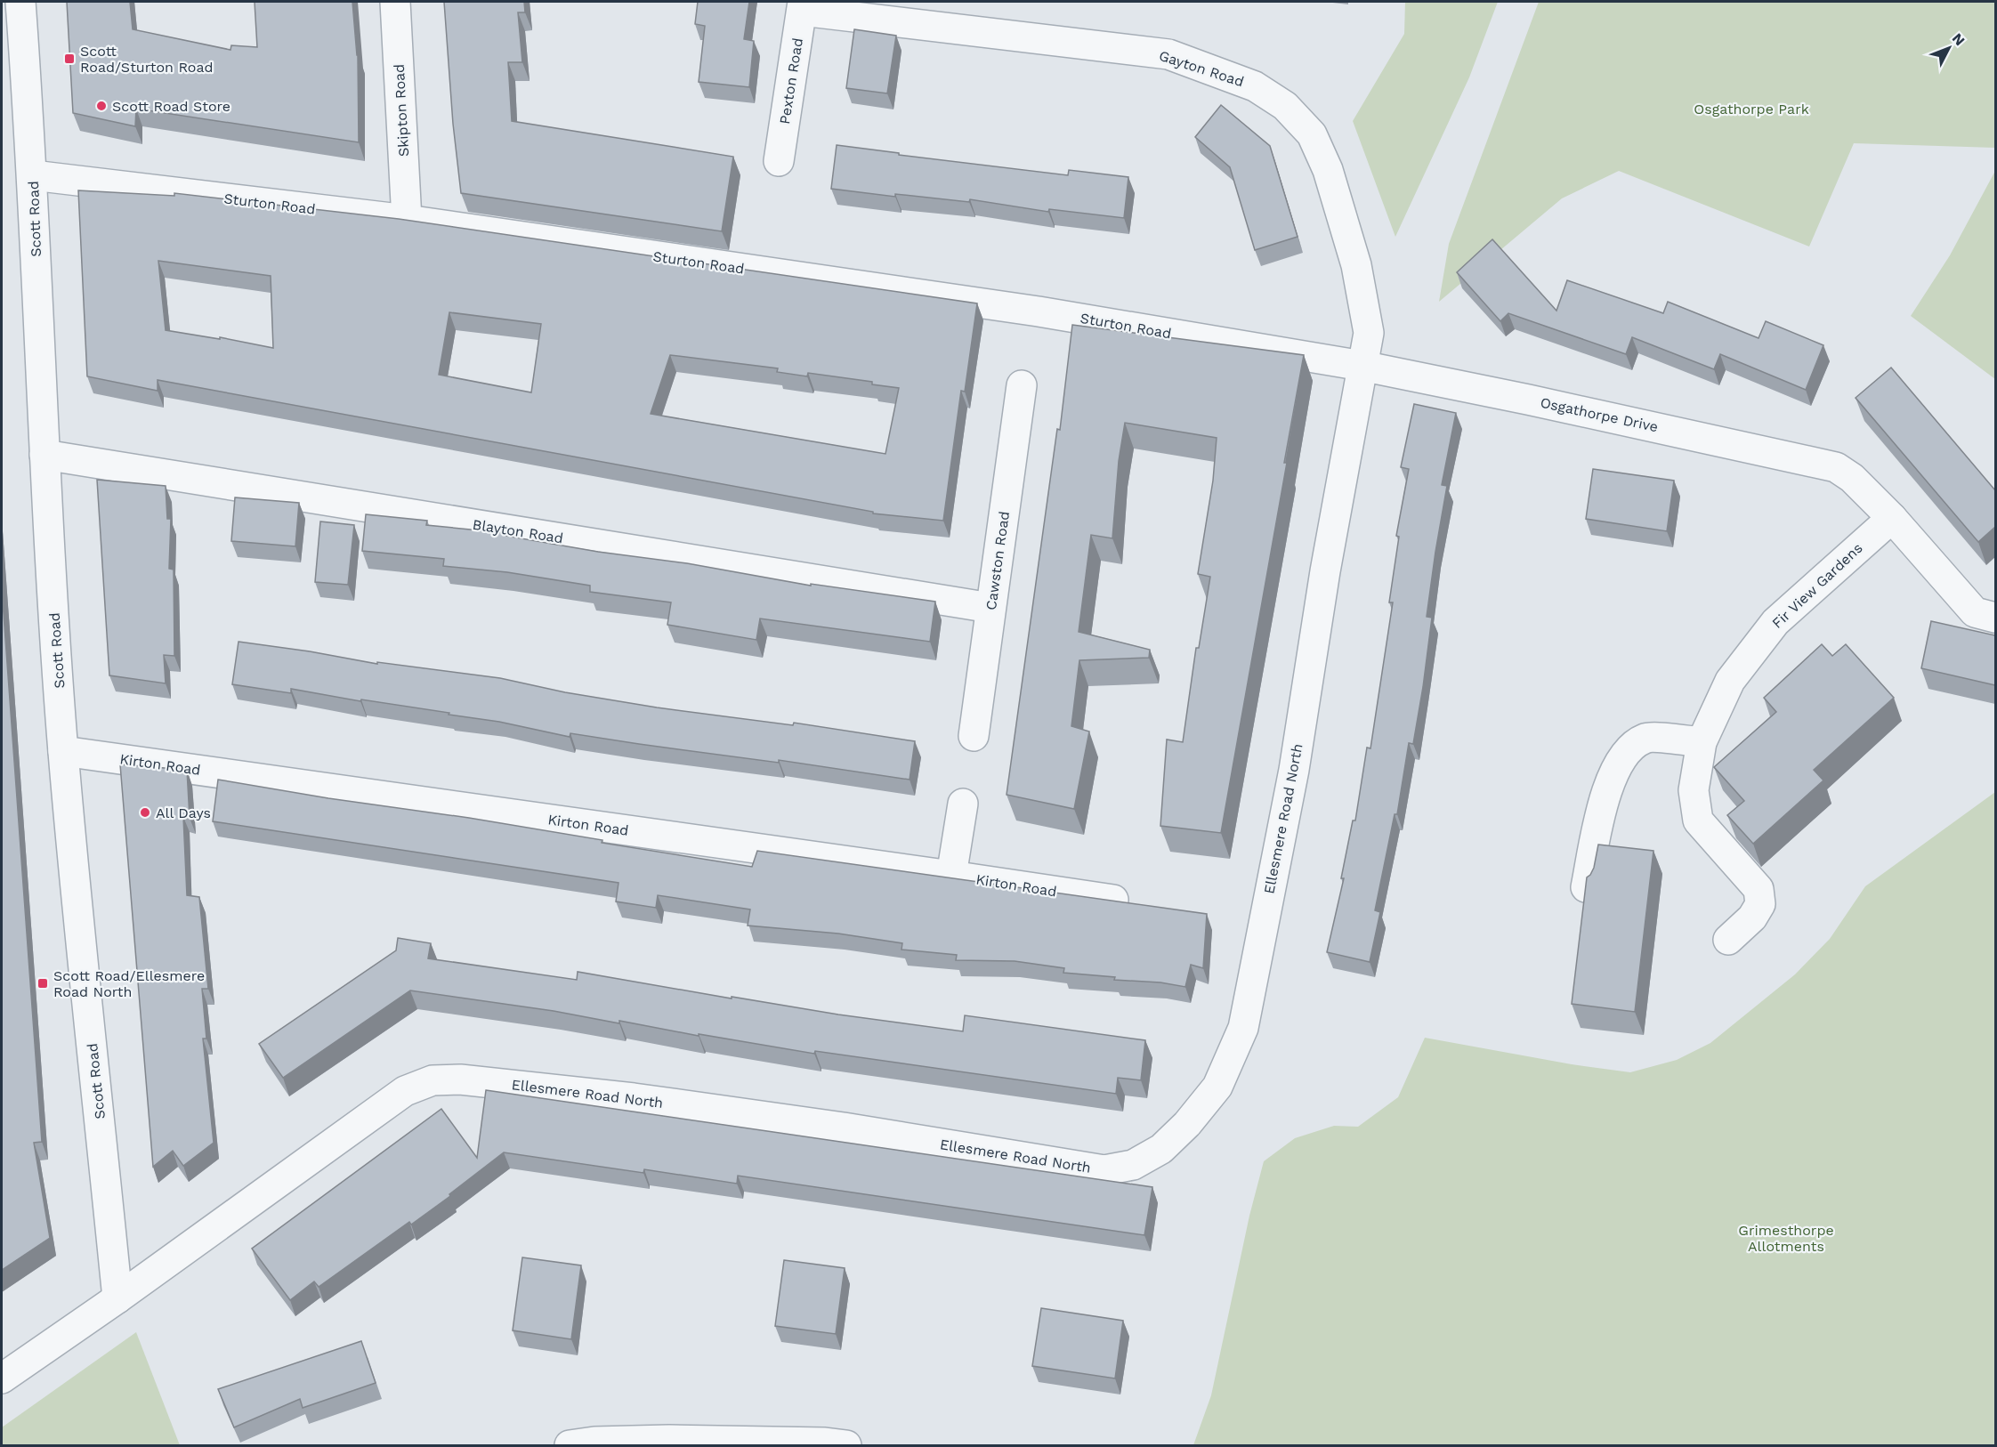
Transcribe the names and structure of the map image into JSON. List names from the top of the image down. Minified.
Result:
{"streets":{"street":["Gayton Road","Pexton Road","Skipton Road","Sturton Road","Scott Road","Osgathorpe Drive","Blayton Road","Cawston Road","Fir View Gardens","Kirton Road","Ellesmere Road North"]},"crossings":[["Gayton Road","Pexton Road"],["Gayton Road","Sturton Road"],["Gayton Road","Osgathorpe Drive"],["Gayton Road","Ellesmere Road North"],["Skipton Road","Sturton Road"],["Sturton Road","Scott Road"],["Sturton Road","Osgathorpe Drive"],["Sturton Road","Ellesmere Road North"],["Scott Road","Blayton Road"],["Scott Road","Kirton Road"],["Scott Road","Ellesmere Road North"],["Osgathorpe Drive","Fir View Gardens"],["Osgathorpe Drive","Ellesmere Road North"],["Blayton Road","Cawston Road"]],"parks":["Osgathorpe Park","Grimesthorpe Allotments"],"places":{"transit":["Scott Road/Sturton Road","Scott Road/Ellesmere Road North"],"other":["Scott Road Store","All Days"]},"north":"top right"}
